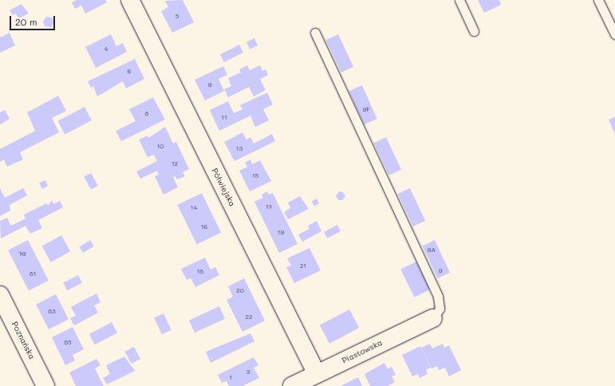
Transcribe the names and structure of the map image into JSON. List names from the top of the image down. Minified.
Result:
{"streets":{"street":["Półwiejska","Poznańska","Piastowska"]},"crossings":[["Półwiejska","Piastowska"]],"house_numbers":["5","4","6","9","9F","8","11","10","13","12","15","17","14","16","19","9A","79","21","9","18","81","20","83","22","85","3","1"],"scale_bar":"20 m"}
